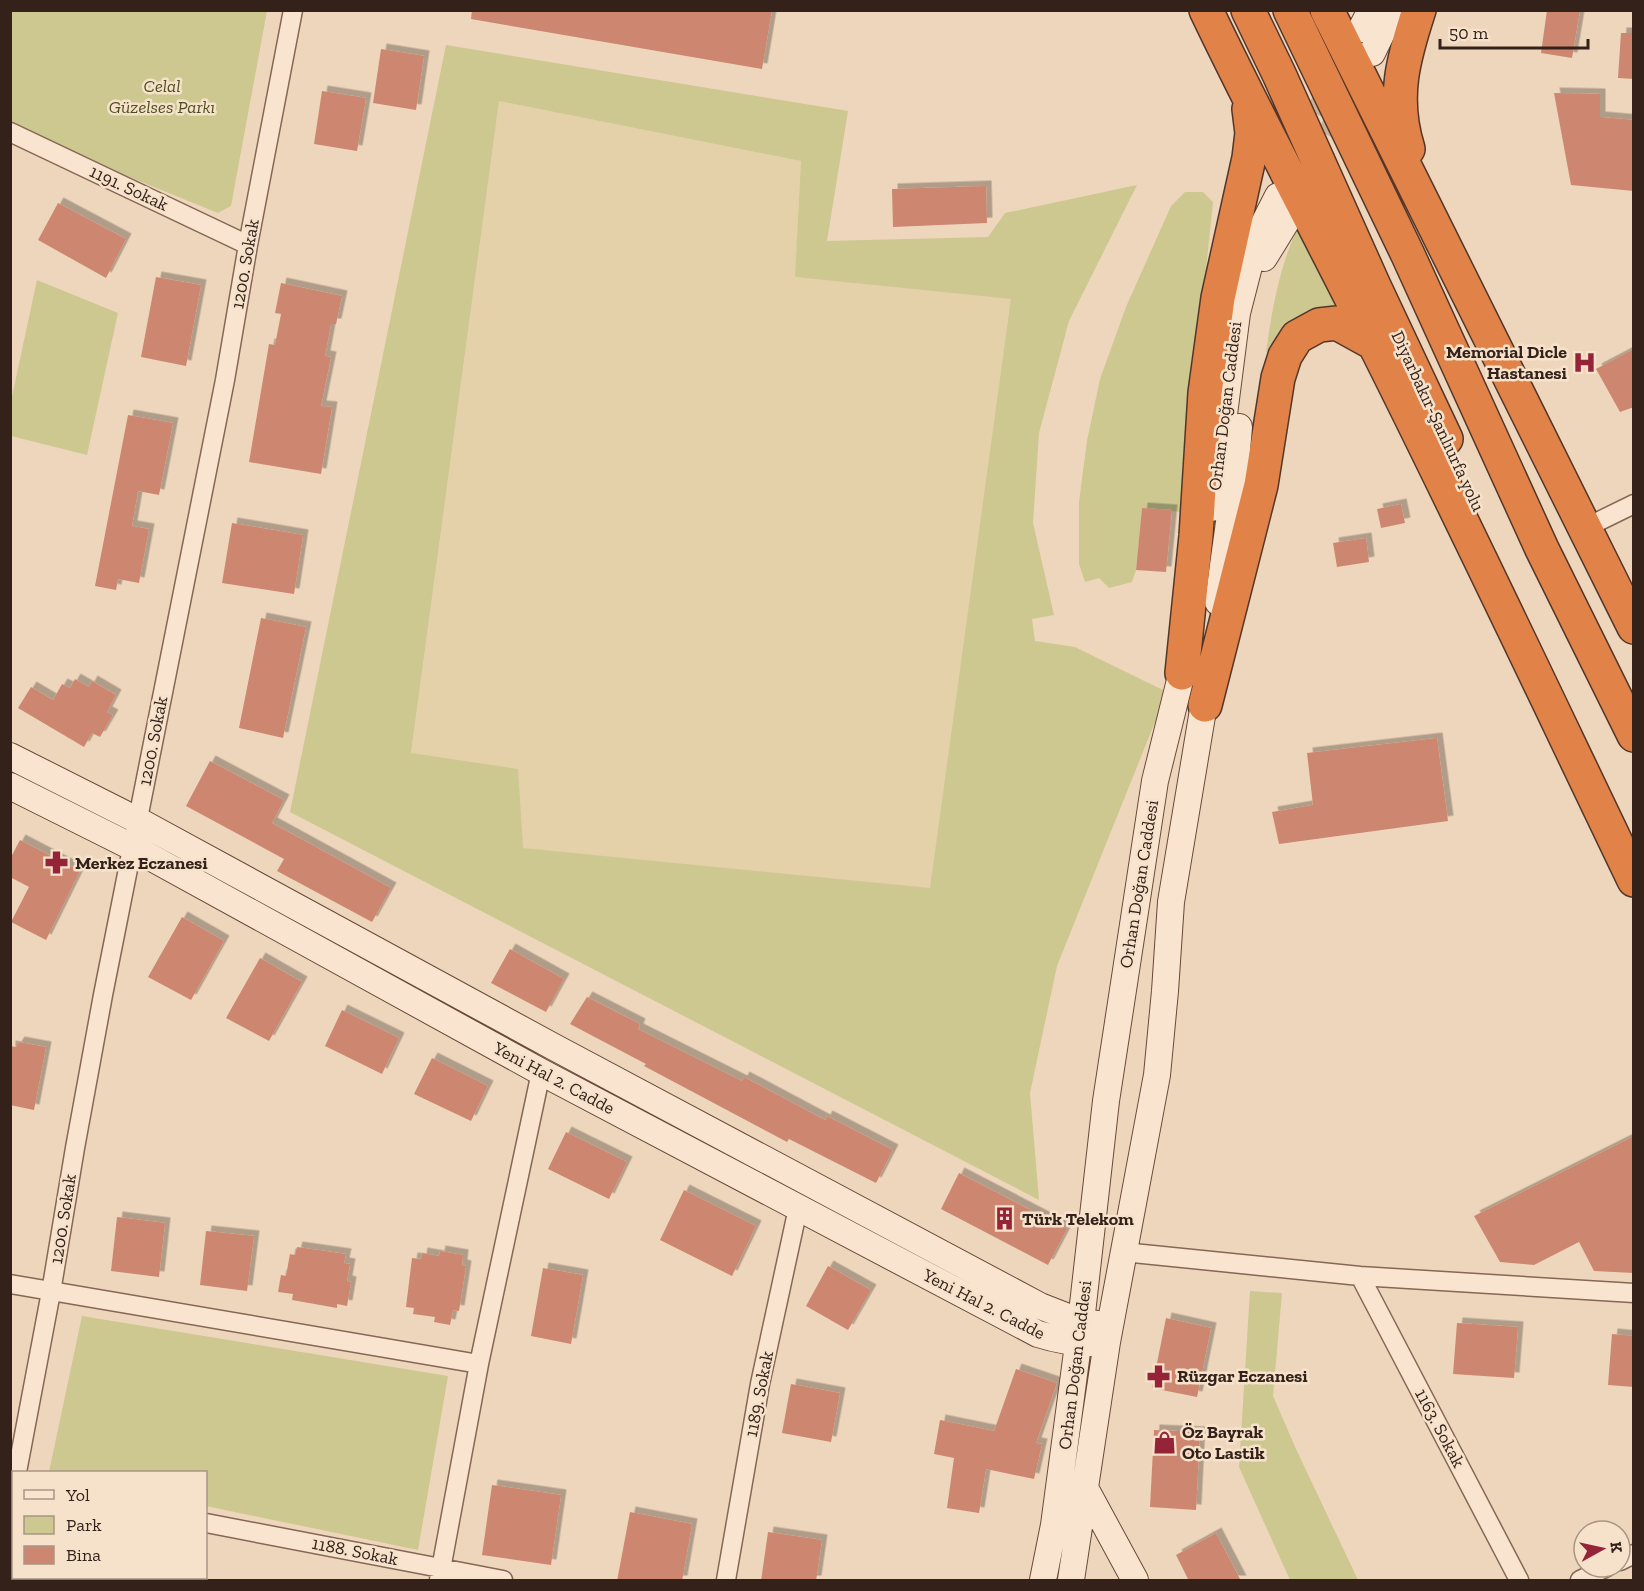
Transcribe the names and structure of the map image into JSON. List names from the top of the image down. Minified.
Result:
{"streets":{"highway":["Diyarbakır-Şanlıurfa yolu"],"main road":["Orhan Doğan Caddesi","Yeni Hal 2. Cadde"],"street":["1191. Sokak","1200. Sokak","1189. Sokak","1163. Sokak","1188. Sokak"]},"crossings":[["1191. Sokak","1200. Sokak"],["1200. Sokak","Yeni Hal 2. Cadde"],["Orhan Doğan Caddesi","Yeni Hal 2. Cadde"],["Yeni Hal 2. Cadde","1189. Sokak"]],"parks":["Celal Güzelses Parkı"],"places":{"hospital":["Memorial Dicle Hastanesi"],"pharmacy":["Merkez Eczanesi","Rüzgar Eczanesi"],"building":["Türk Telekom"],"shop":["Öz Bayrak Oto Lastik"]},"legend":["Yol","Park","Bina"],"scale_bar":"50 m","north":"right"}
